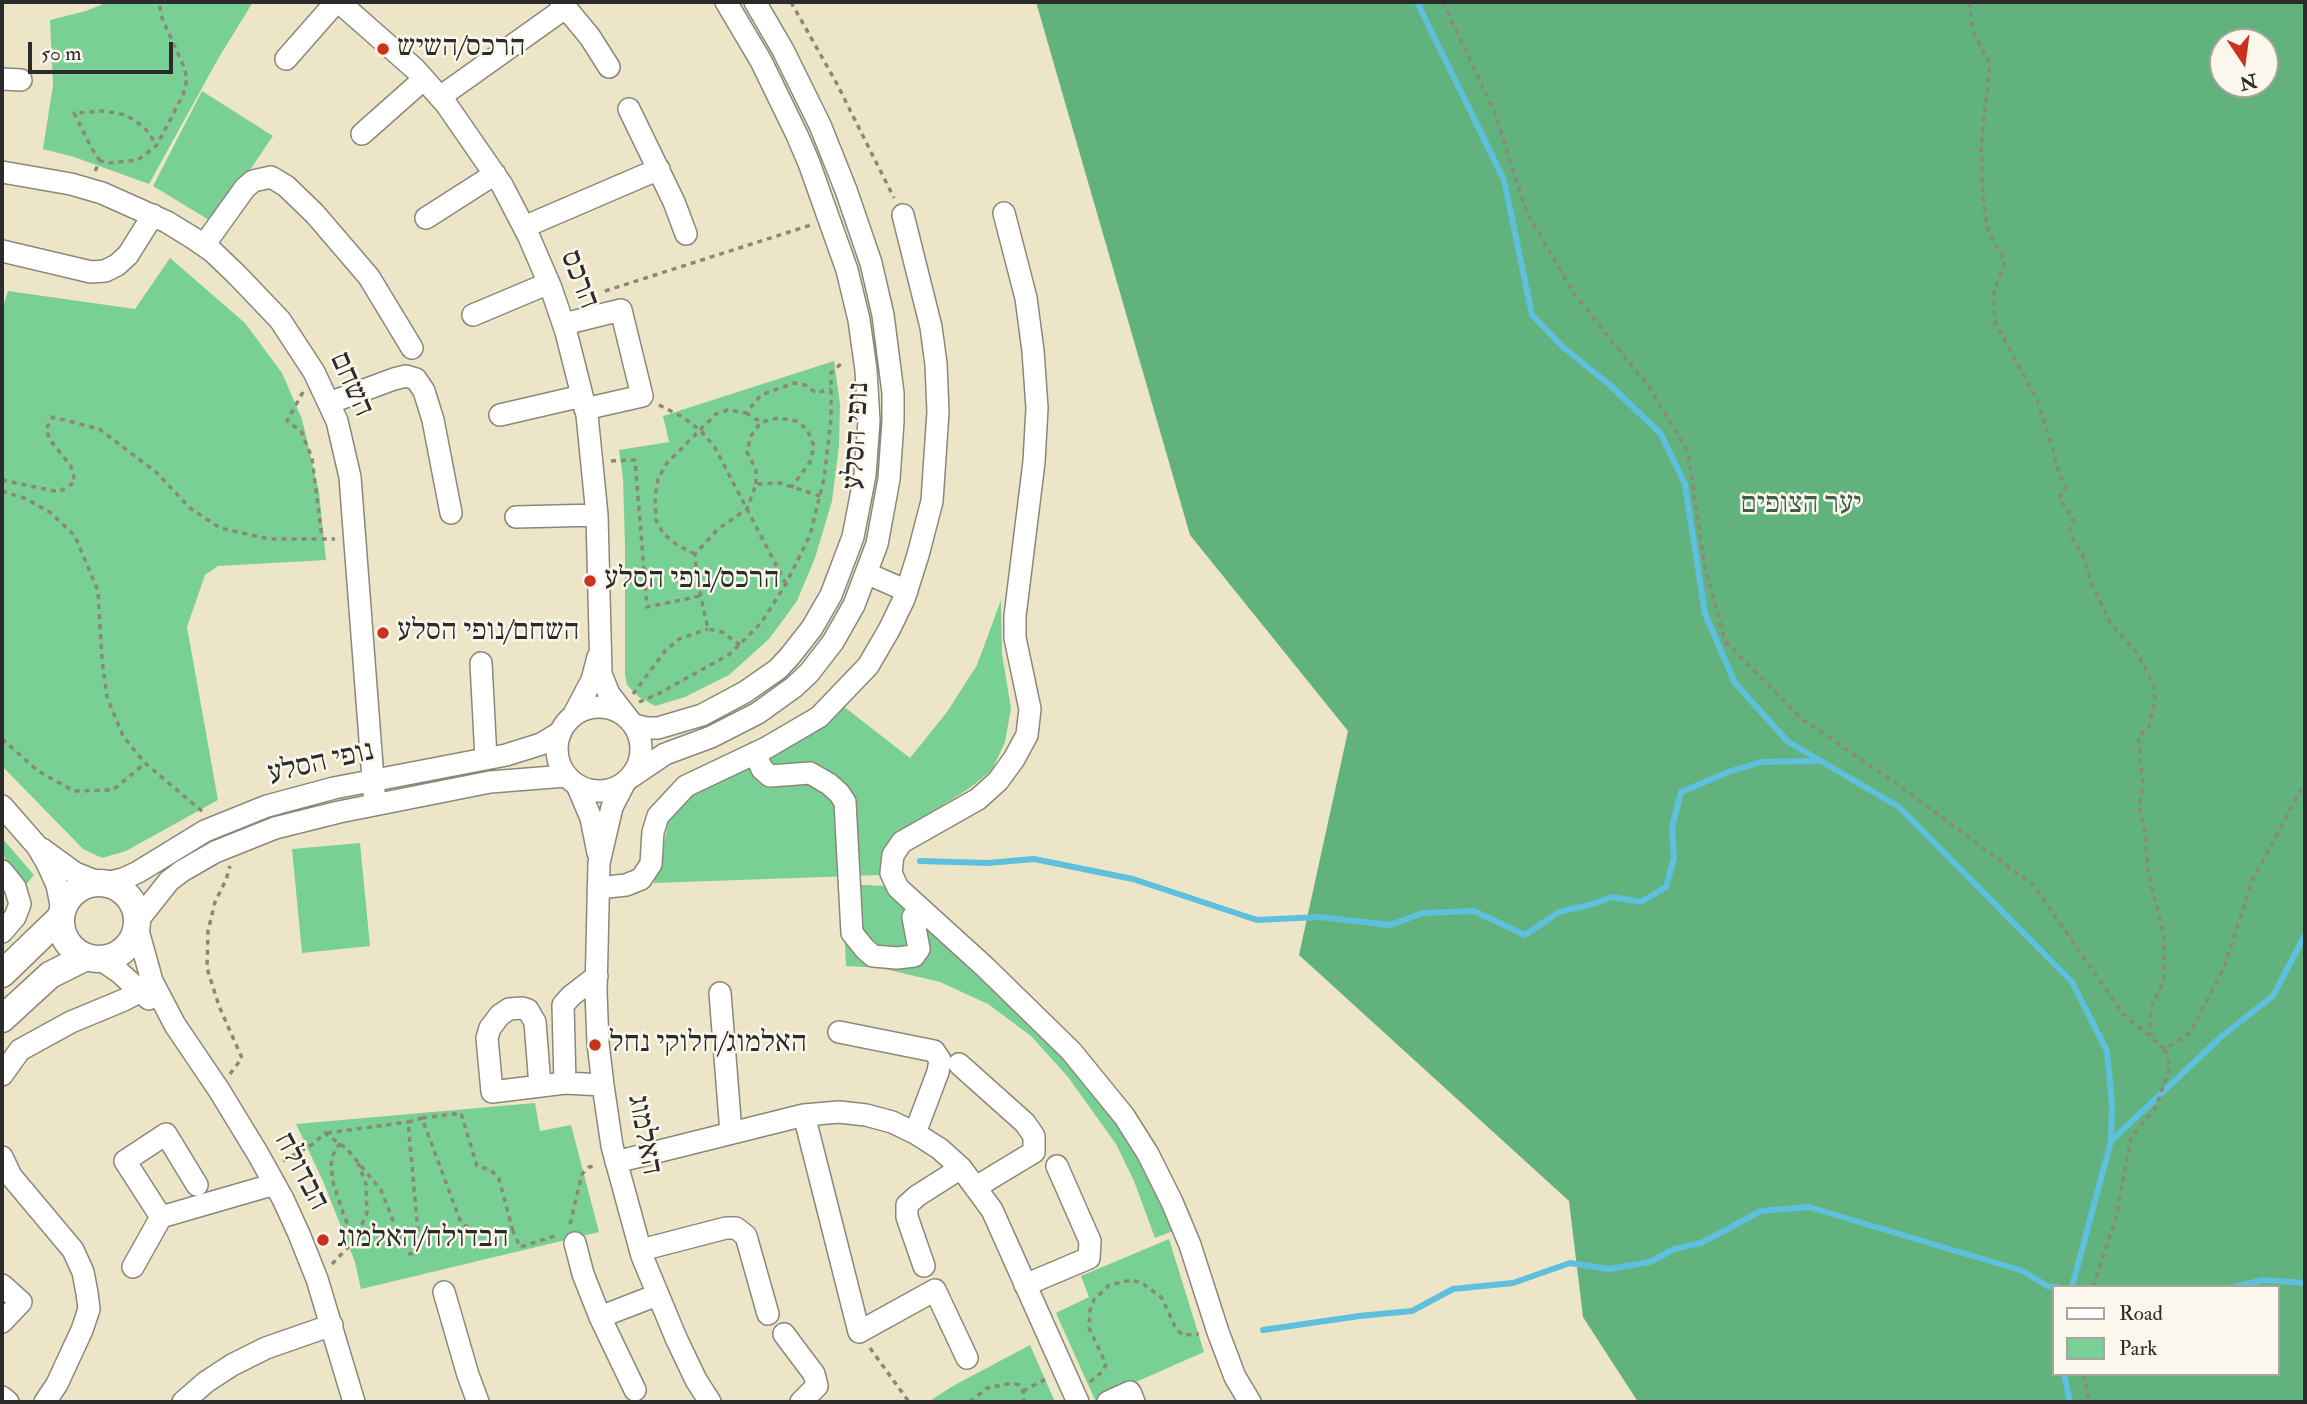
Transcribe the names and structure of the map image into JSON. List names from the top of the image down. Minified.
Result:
{"streets":{"street":["הרכס","השחם","נופי הסלע","האלמוג","הבדולח"]},"crossings":[["הרכס","נופי הסלע"],["הרכס","האלמוג"],["השחם","נופי הסלע"],["נופי הסלע","האלמוג"],["נופי הסלע","הבדולח"]],"parks":["יער הצופים"],"places":["הרכס/השיש","הרכס/נופי הסלע","השחם/נופי הסלע","האלמוג/חלוקי נחל","הבדולח/האלמוג"],"legend":["Road","Park"],"scale_bar":"50 m","north":"bottom"}
